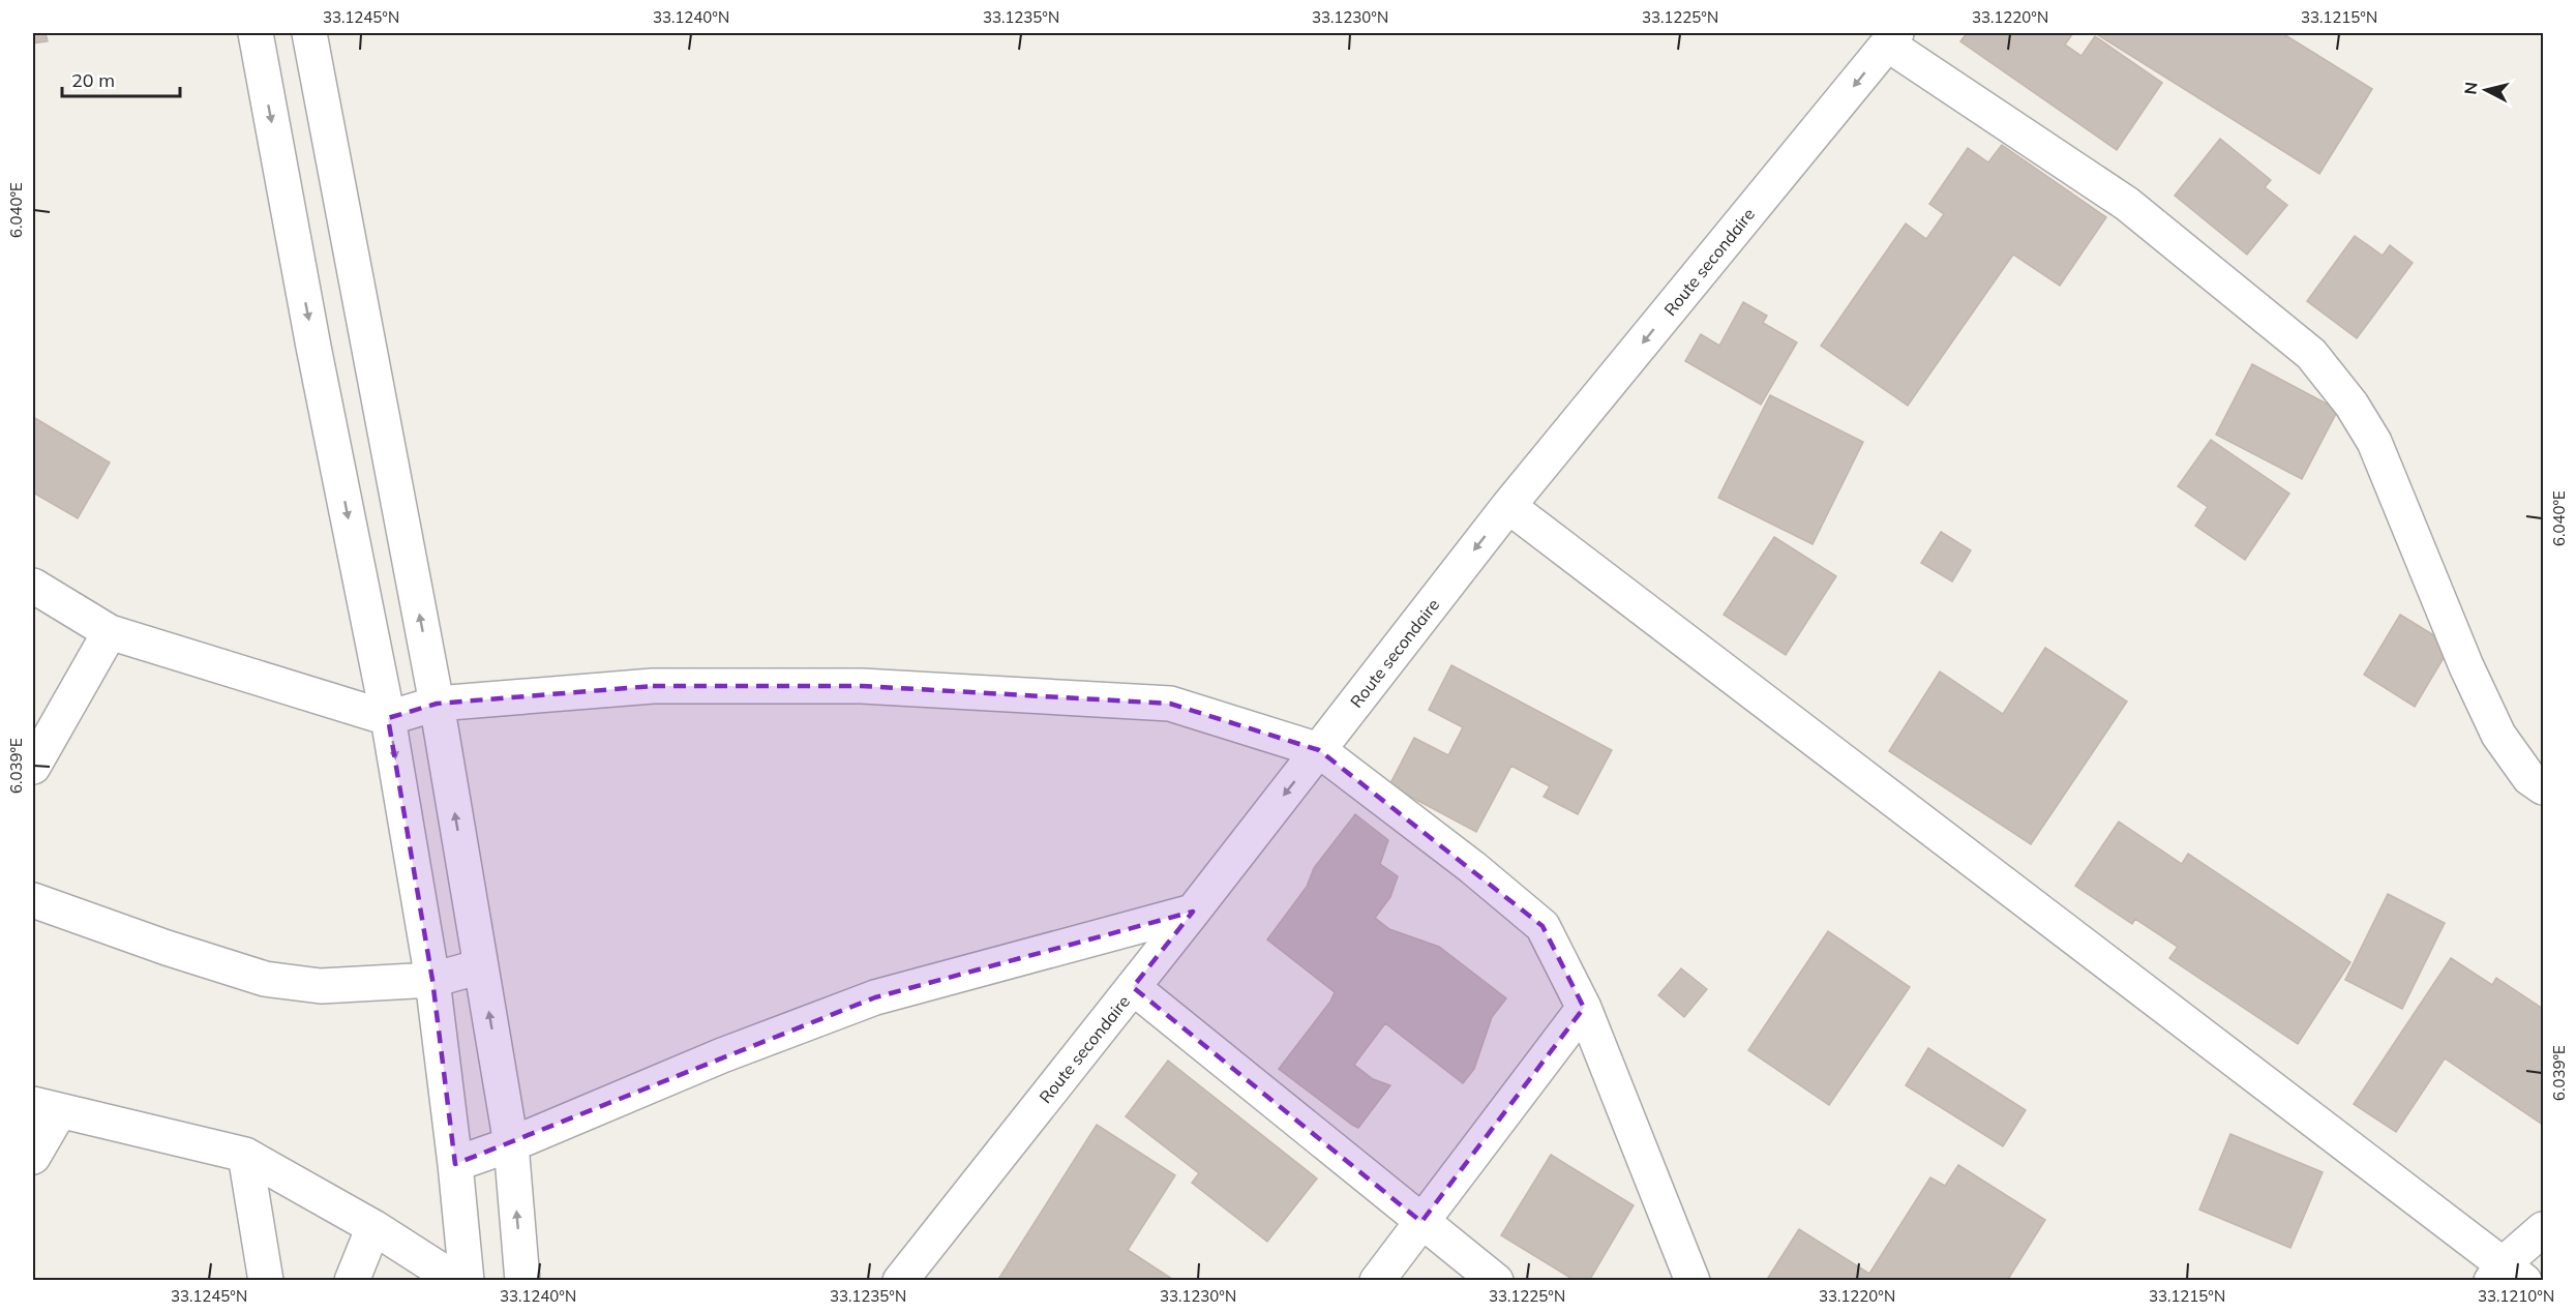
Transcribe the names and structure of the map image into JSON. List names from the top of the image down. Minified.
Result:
{"streets":{"street":["Route secondaire"]},"one_way":["Route secondaire"],"scale_bar":"20 m","north":"left","coordinates":["33.1245°N","33.1240°N","33.1235°N","33.1230°N","33.1225°N","33.1220°N","33.1215°N","6.040°E","6.039°E","33.1210°N"]}
